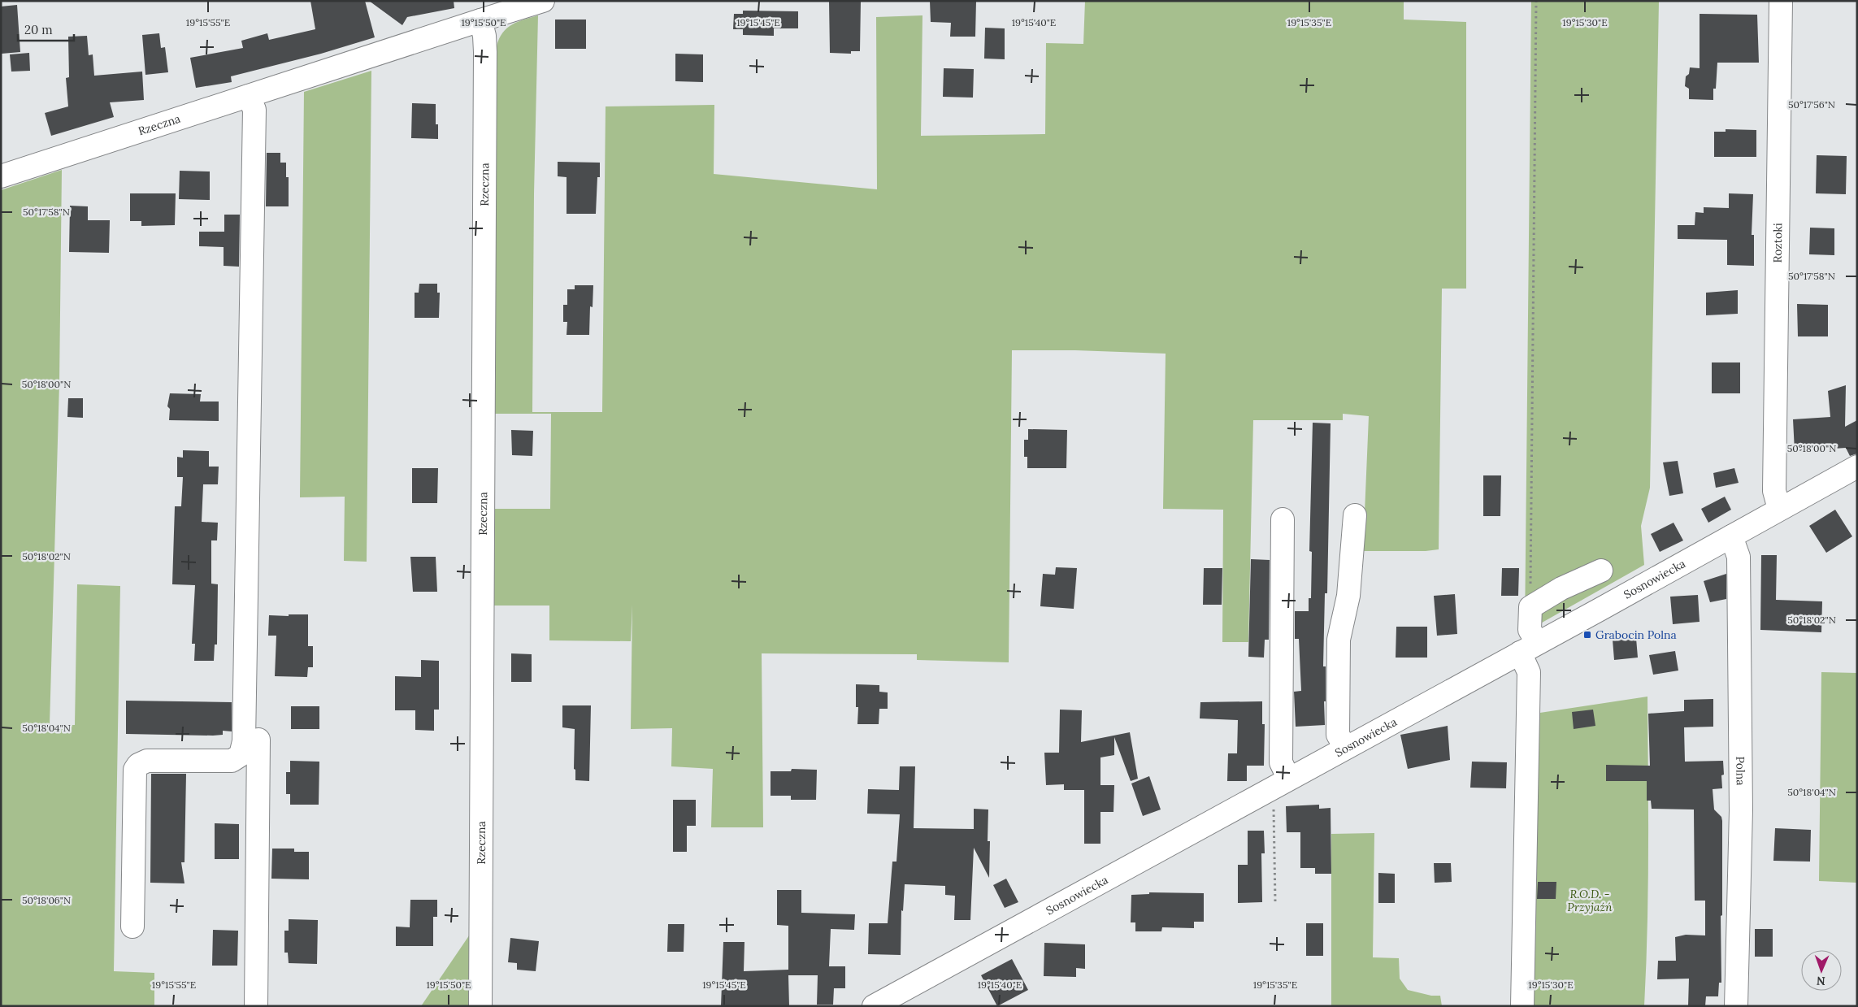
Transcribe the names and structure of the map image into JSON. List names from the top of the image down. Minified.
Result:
{"streets":{"street":["Rzeczna","Roztoki","Sosnowiecka","Polna"]},"crossings":[["Roztoki","Sosnowiecka"],["Sosnowiecka","Polna"]],"parks":["R.O.D. - Przyjaźń"],"places":{"transit":["Grabocin Polna"]},"scale_bar":"20 m","north":"bottom","coordinates":["19°15'55\"E","19°15'50\"E","19°15'45\"E","19°15'40\"E","19°15'35\"E","19°15'30\"E","50°17'56\"N","50°17'58\"N","50°18'00\"N","50°18'02\"N","50°18'04\"N","50°18'06\"N"]}
